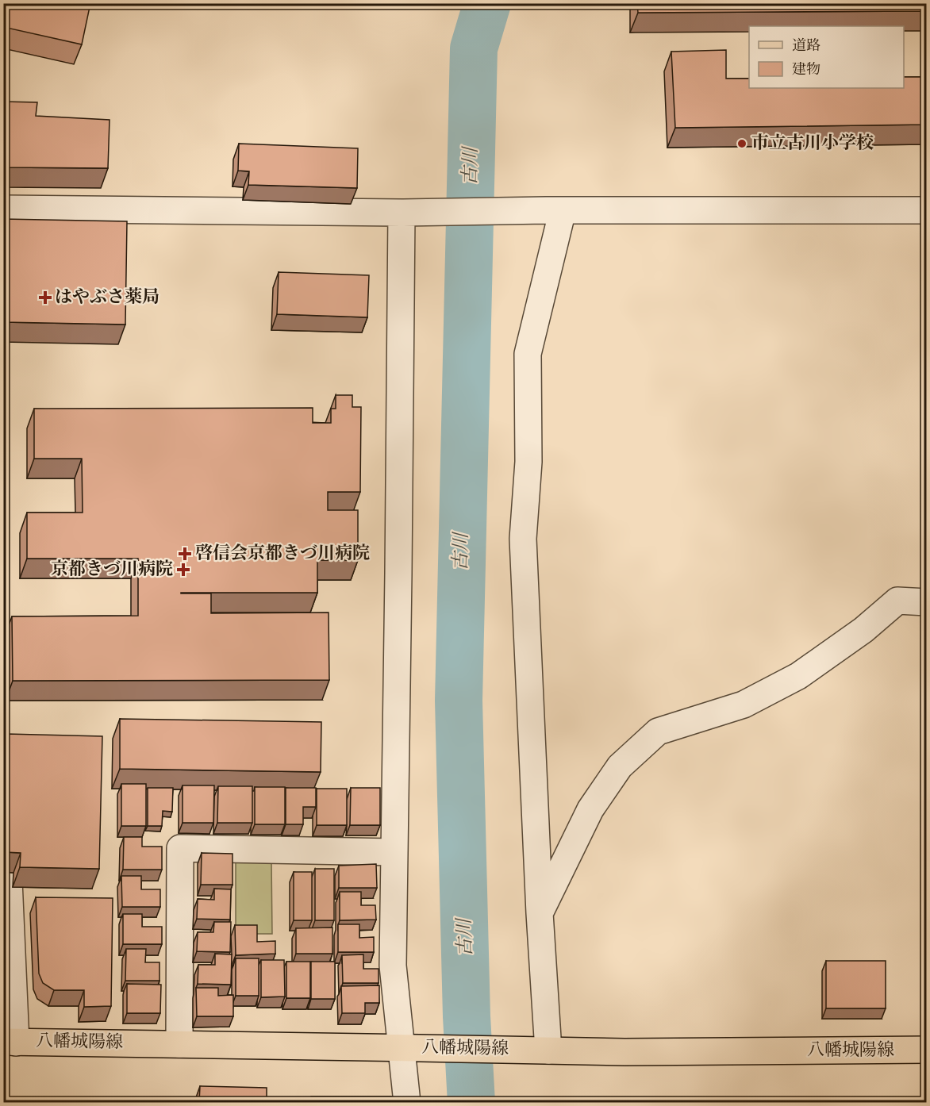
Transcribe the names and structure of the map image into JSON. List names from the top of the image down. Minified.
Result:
{"streets":{"main road":["八幡城陽線"]},"water":["古川"],"places":{"other":["市立古川小学校"],"health":["はやぶさ薬局","啓信会京都きづ川病院","京都きづ川病院"]},"legend":["道路","建物"]}
